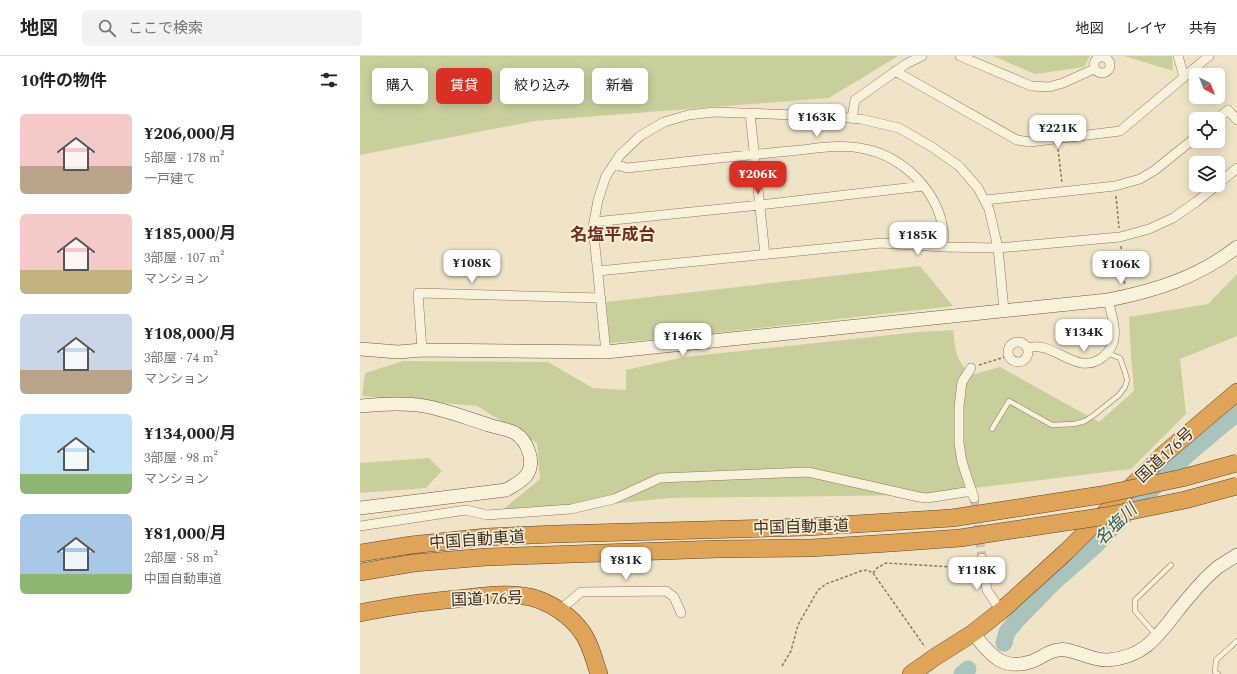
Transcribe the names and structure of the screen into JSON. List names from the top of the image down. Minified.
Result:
{"streets":{"highway":["国道176号","中国自動車道"]},"districts":["名塩平成台"],"water":["名塩川"],"north":"bottom right","page":{"header":"地図","search":"ここで検索","nav":["地図","レイヤ","共有"],"heading":"10件の物件","chip":["購入","賃貸","絞り込み","新着"],"list":[{"name":"¥206,000/月","note":"5部屋 · 178 m² · 一戸建て"},{"name":"¥185,000/月","note":"3部屋 · 107 m² · マンション"},{"name":"¥108,000/月","note":"3部屋 · 74 m² · マンション"},{"name":"¥134,000/月","note":"3部屋 · 98 m² · マンション"},{"name":"¥81,000/月","note":"2部屋 · 58 m² · 中国自動車道"}],"price":["¥163K","¥221K","¥206K","¥185K","¥108K","¥106K","¥134K","¥146K","¥81K","¥118K"]}}
